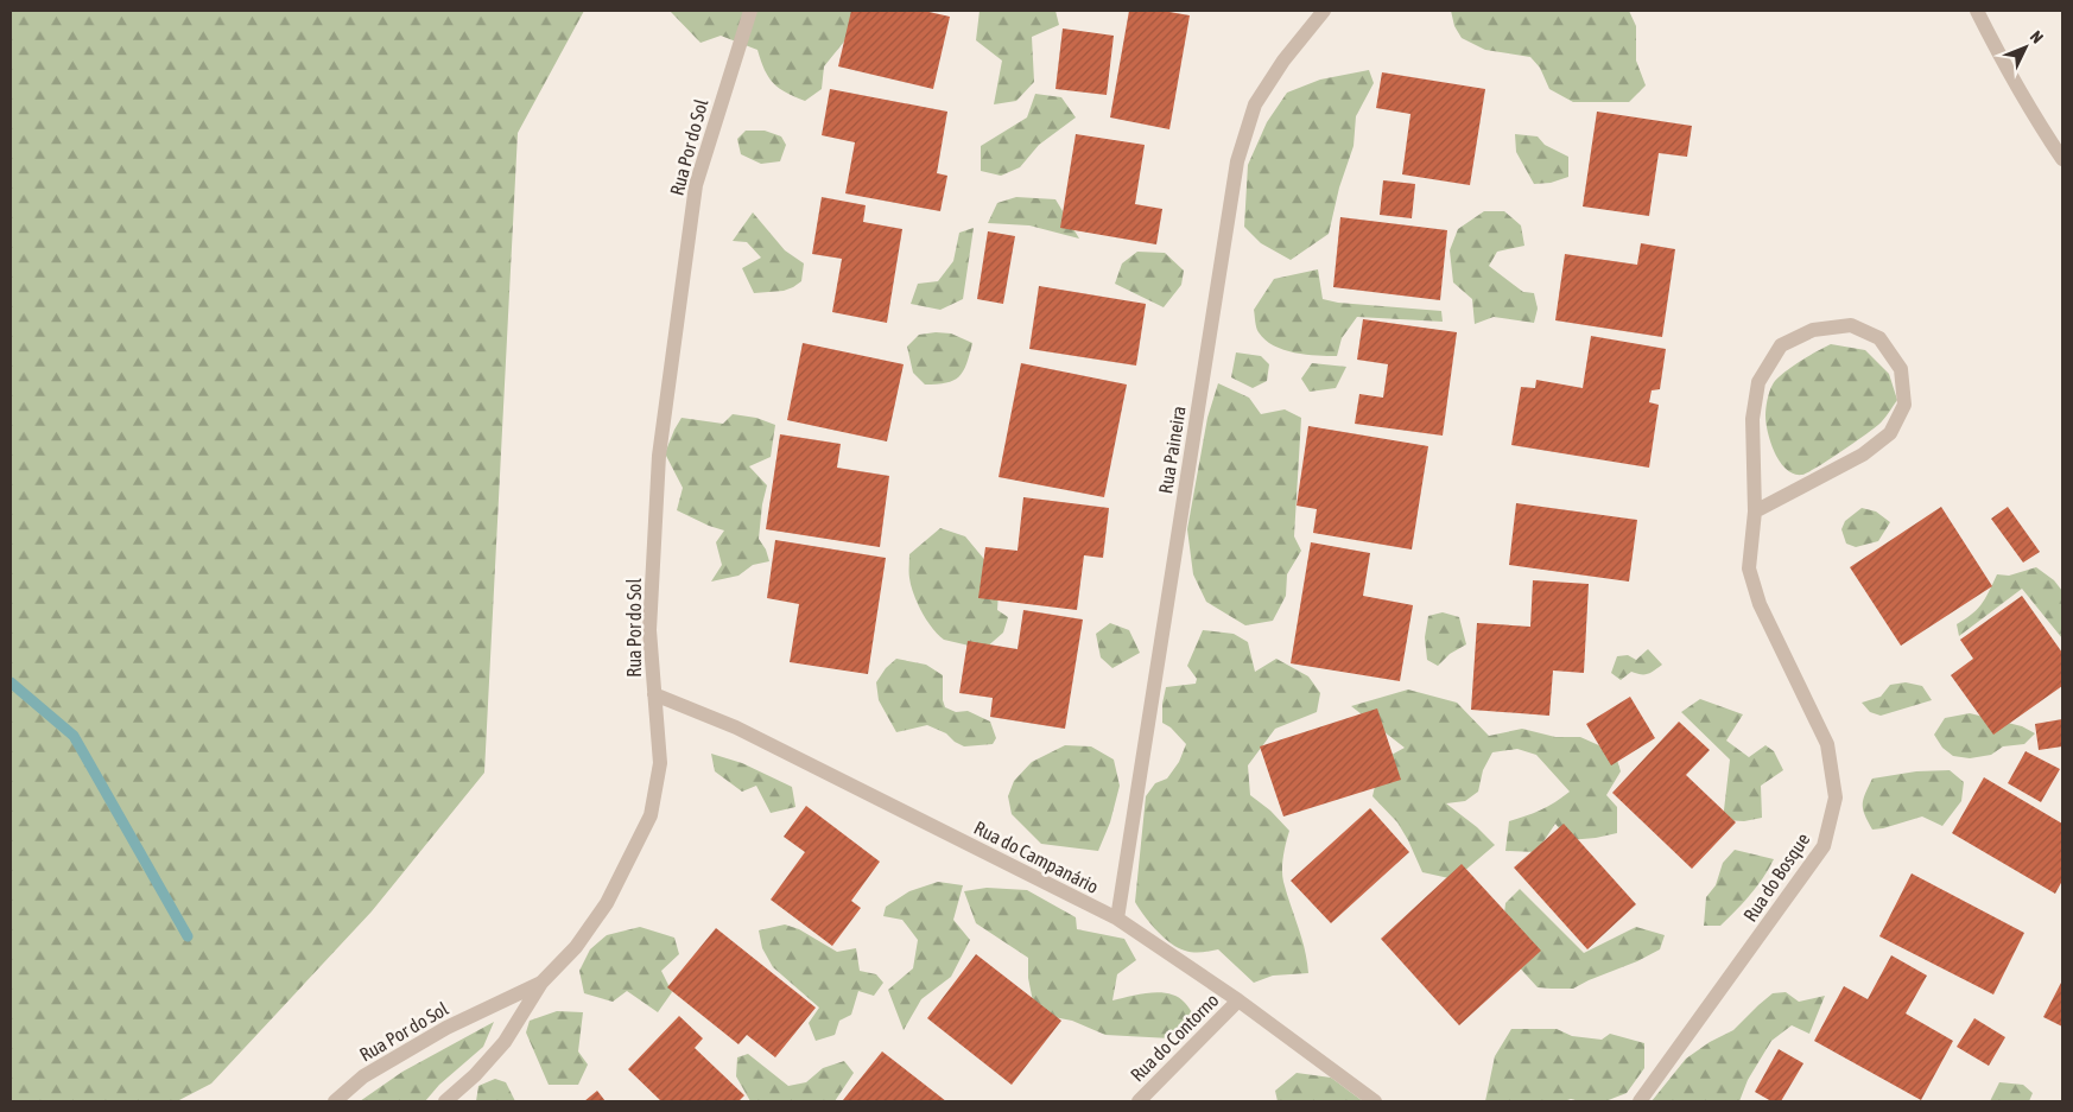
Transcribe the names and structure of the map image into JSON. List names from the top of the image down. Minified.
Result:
{"streets":{"street":["Rua Por do Sol","Rua Paineira","Rua do Campanário","Rua do Bosque","Rua do Contorno"]},"crossings":[["Rua Por do Sol","Rua do Campanário"],["Rua Paineira","Rua do Campanário"],["Rua do Campanário","Rua do Contorno"]],"north":"top right"}
